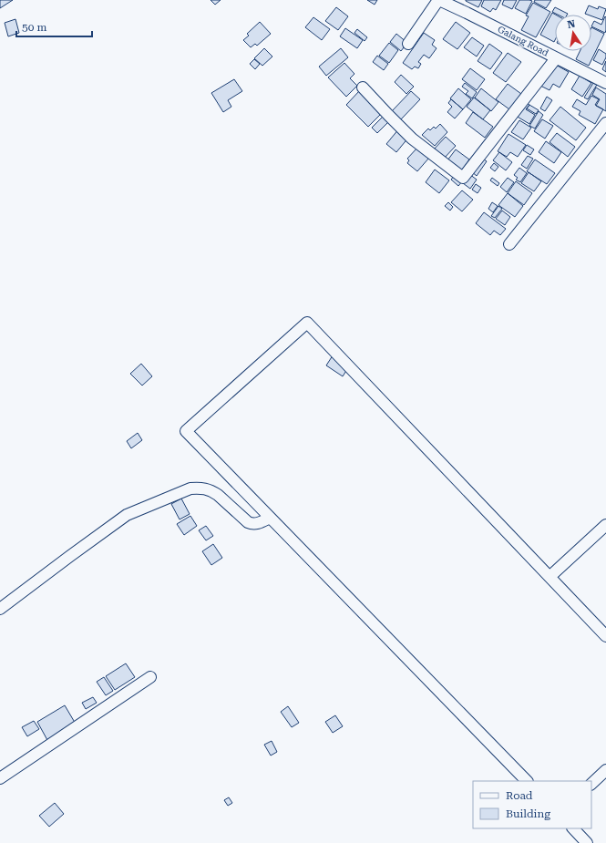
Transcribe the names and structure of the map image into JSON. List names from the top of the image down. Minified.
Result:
{"streets":{"street":["Galang Road"]},"legend":["Road","Building"],"scale_bar":"50 m","north":"top"}
